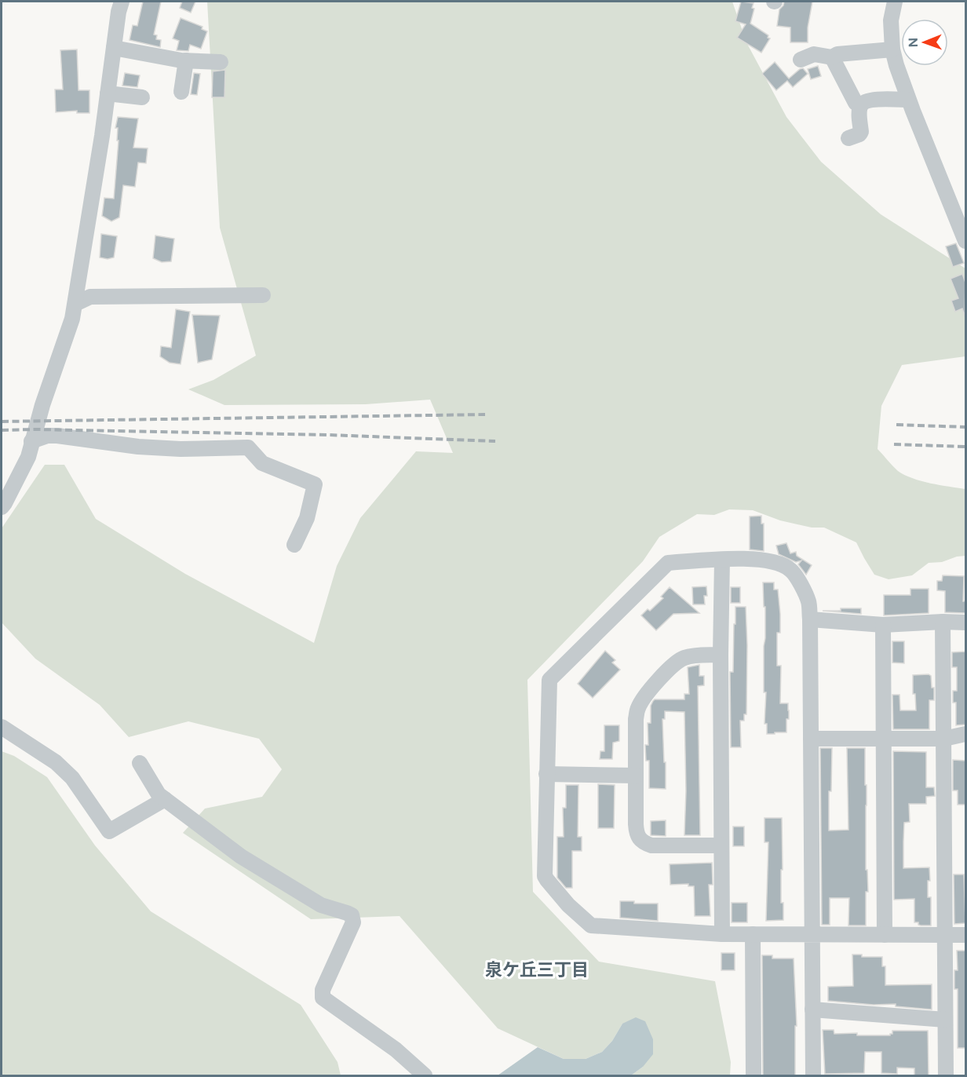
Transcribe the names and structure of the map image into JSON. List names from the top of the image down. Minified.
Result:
{"districts":["泉ケ丘三丁目"],"north":"left"}
